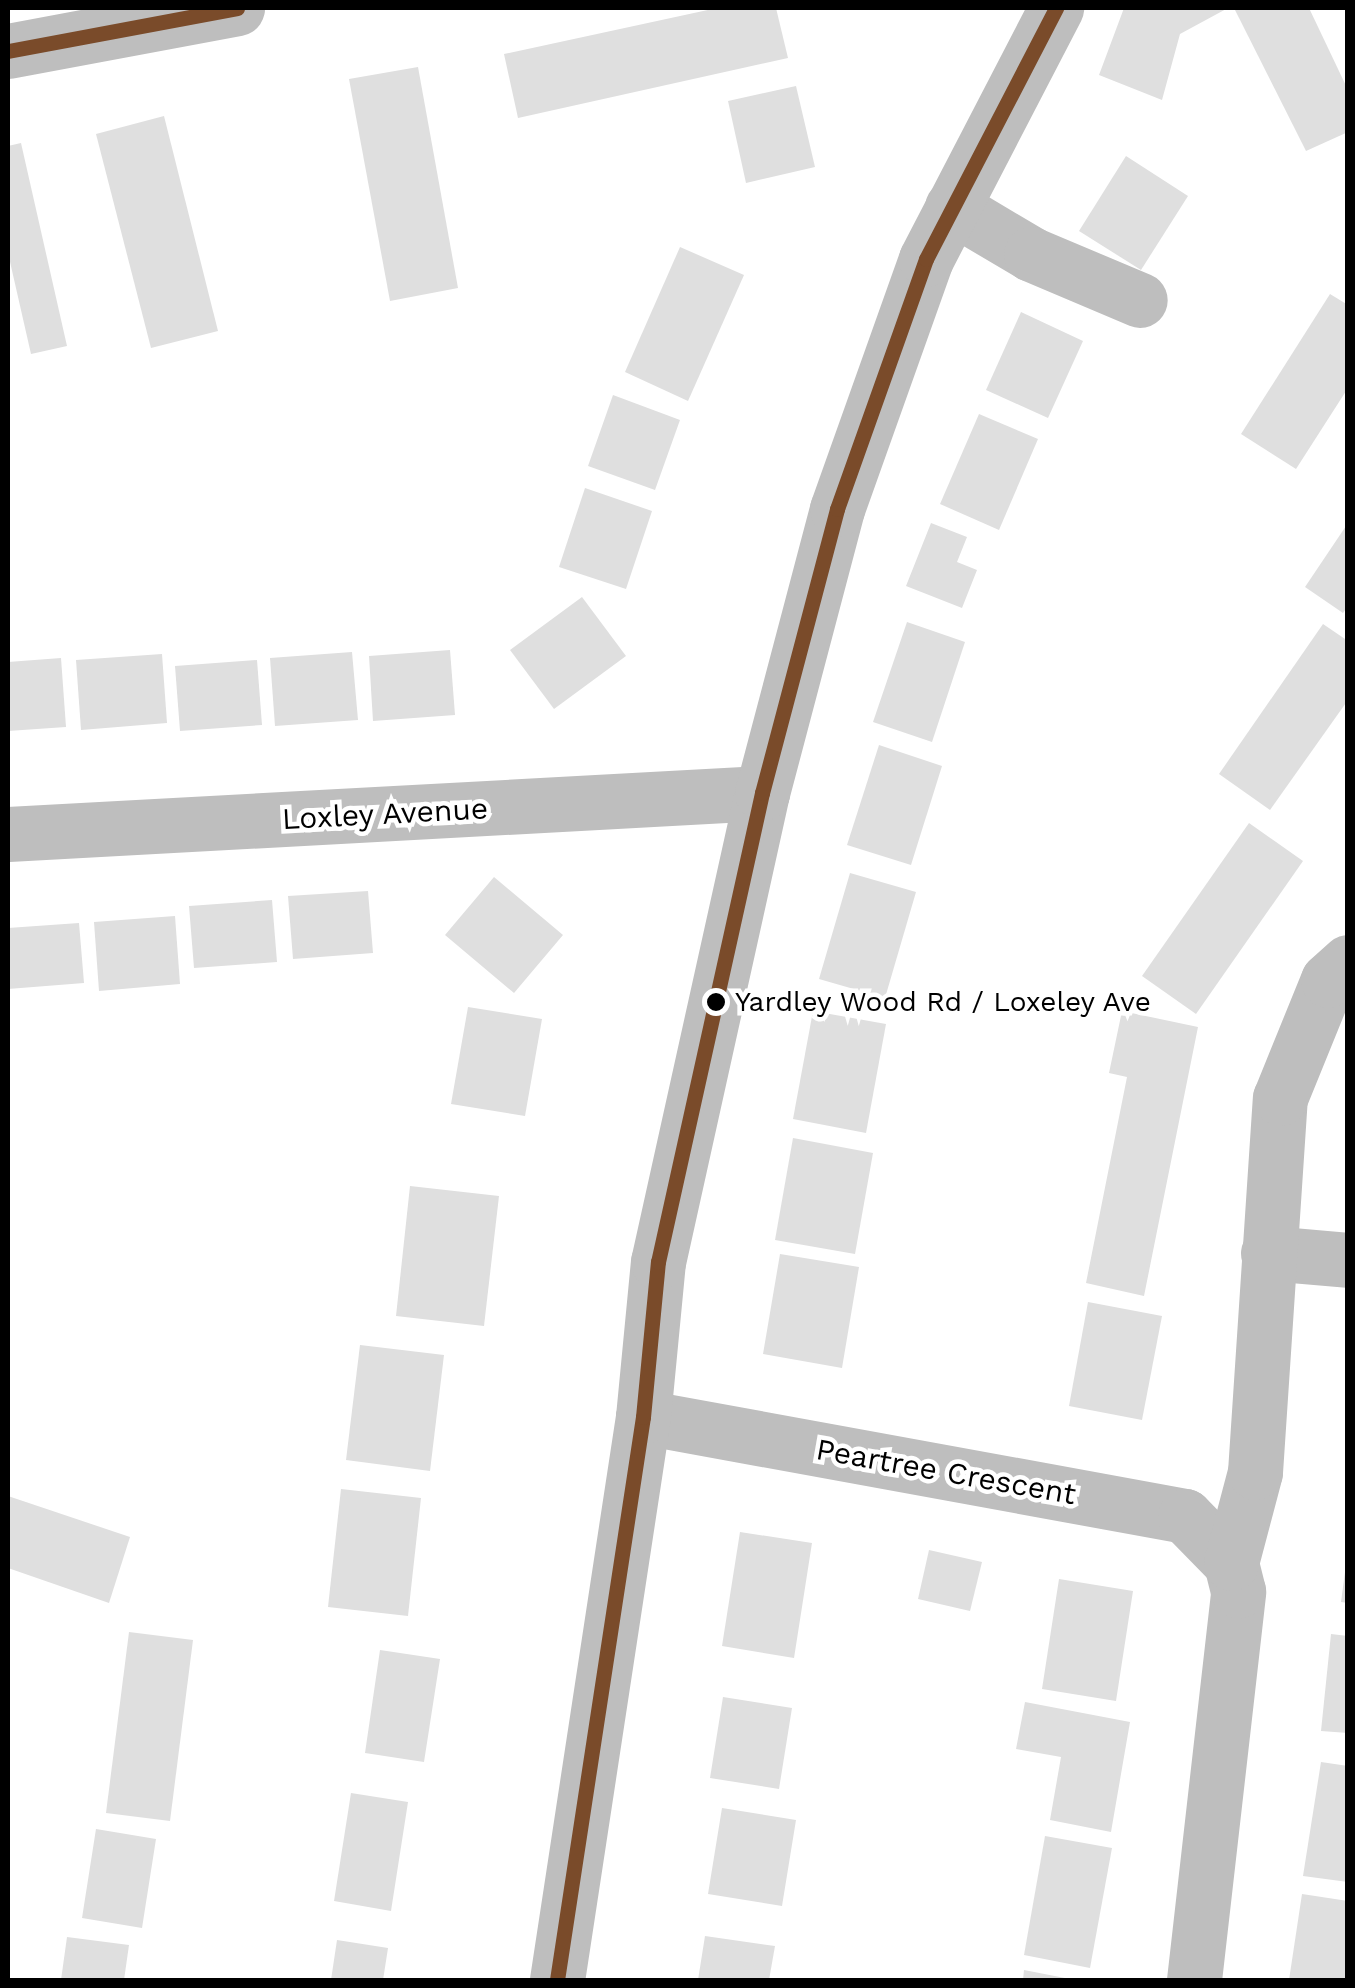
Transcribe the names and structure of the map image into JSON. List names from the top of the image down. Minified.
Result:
{"streets":{"street":["Loxley Avenue","Peartree Crescent"]},"places":["Yardley Wood Rd / Loxeley Ave"]}
